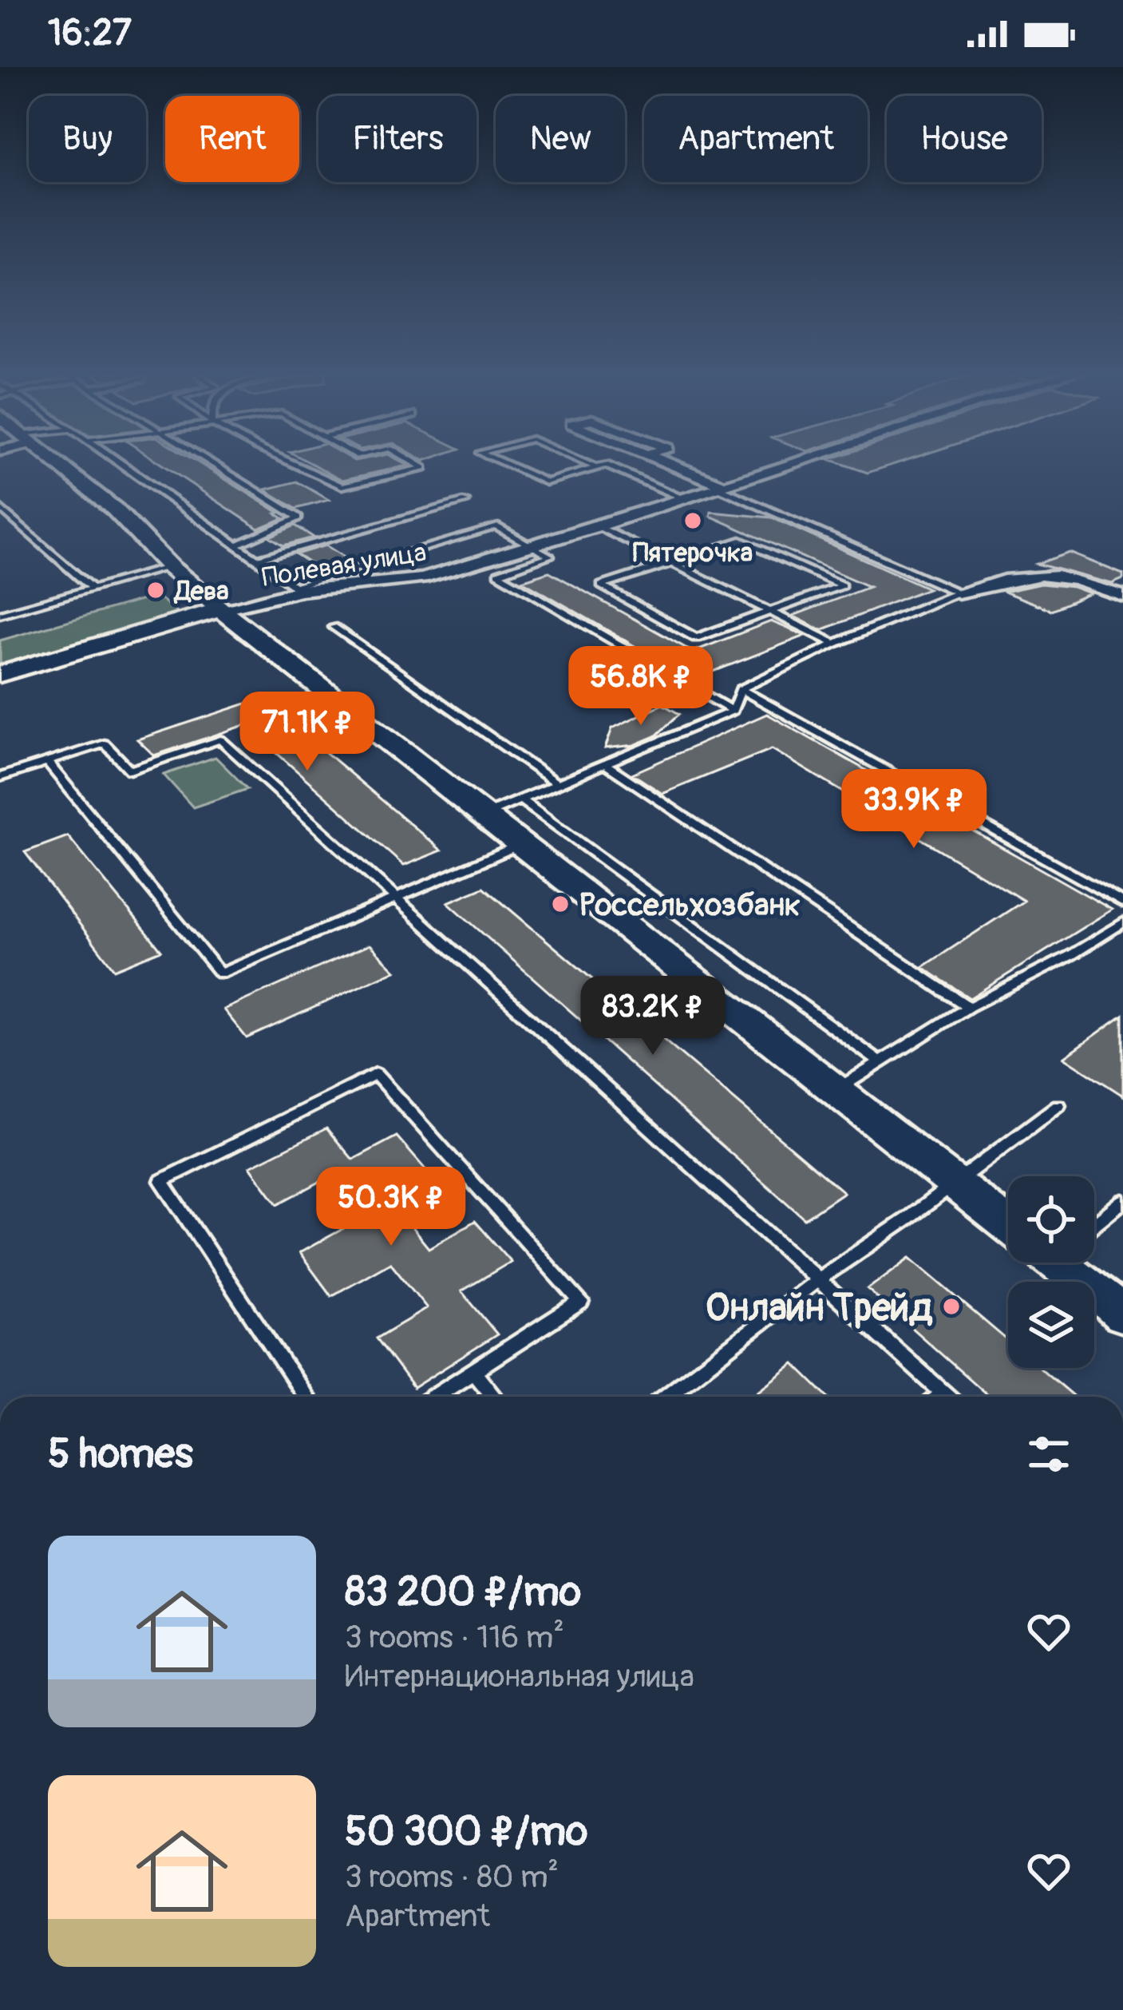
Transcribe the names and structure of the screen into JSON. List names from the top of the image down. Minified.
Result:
{"streets":{"street":["Полевая улица"]},"places":["Пятерочка","Дева","Россельхозбанк","Онлайн Трейд"],"page":{"status":"16:27","chip":["Buy","Rent","Filters","New","Apartment","House"],"price":["56.8K ₽","71.1K ₽","33.9K ₽","83.2K ₽","50.3K ₽"],"heading":"5 homes","list":[{"name":"83 200 ₽/mo","note":"3 rooms · 116 m² · Интернациональная улица"},{"name":"50 300 ₽/mo","note":"3 rooms · 80 m² · Apartment"}]}}
